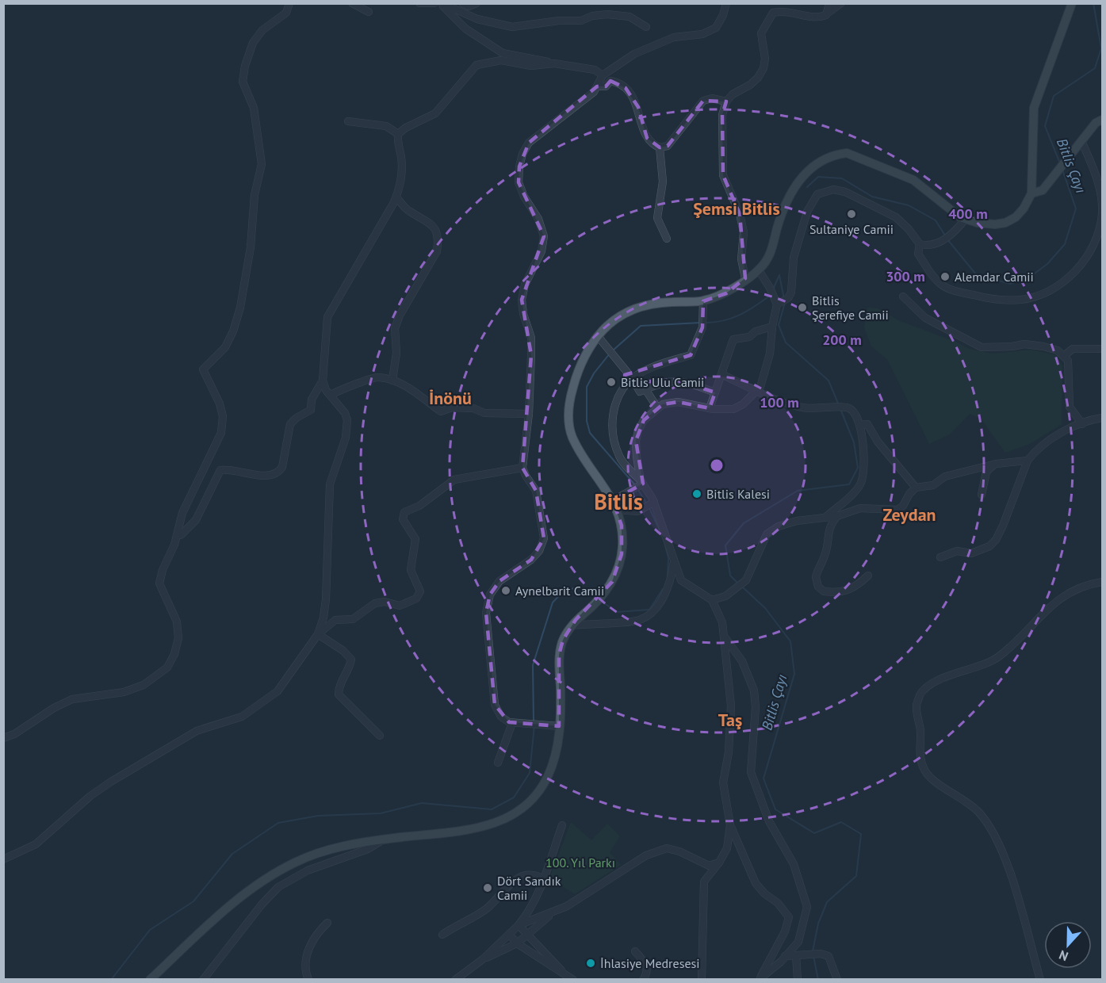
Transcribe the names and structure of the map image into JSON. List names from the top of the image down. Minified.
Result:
{"districts":["Şemsi Bitlis","İnönü","Bitlis","Zeydan","Taş"],"water":["Bitlis Çayı"],"parks":["100. Yıl Parkı"],"places":["Sultaniye Camii","Alemdar Camii","Bitlis Şerefiye Camii","Bitlis Ulu Camii","Bitlis Kalesi","Aynelbarit Camii","Dört Sandık Camii","İhlasiye Medresesi"],"north":"bottom","rings":["400 m","300 m","200 m","100 m"]}
